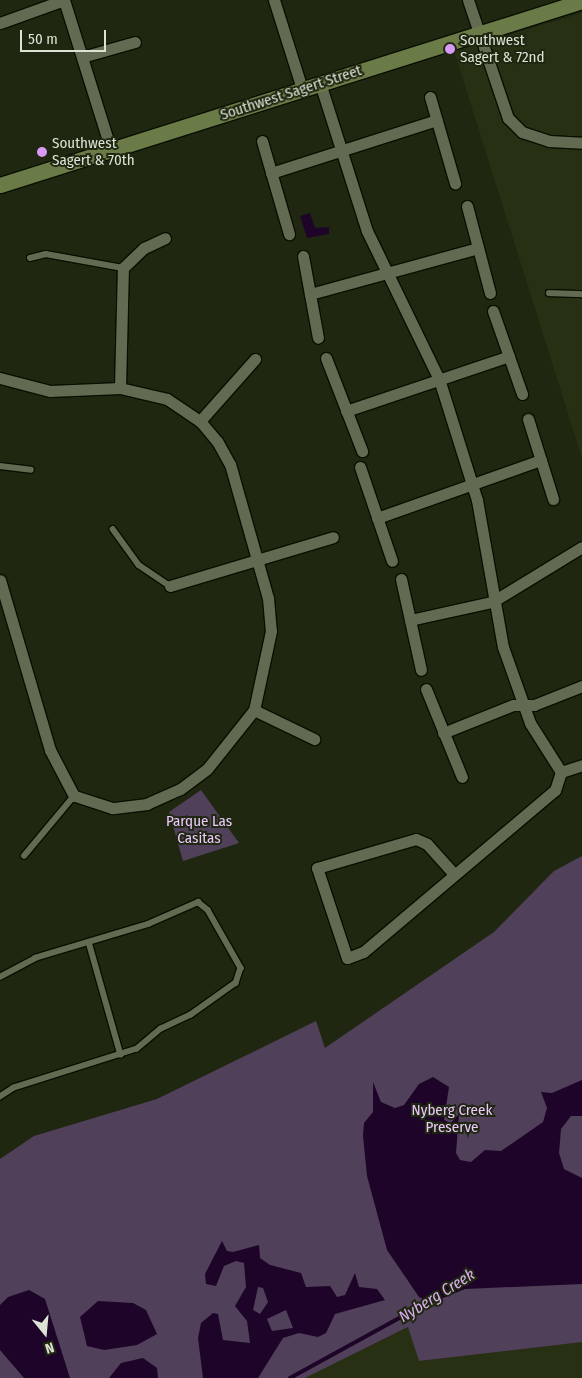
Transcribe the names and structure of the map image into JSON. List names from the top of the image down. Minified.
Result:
{"streets":{"main road":["Southwest Sagert Street"]},"water":["Nyberg Creek"],"parks":["Parque Las Casitas","Nyberg Creek Preserve"],"places":["Southwest Sagert & 72nd","Southwest Sagert & 70th"],"scale_bar":"50 m","north":"bottom"}
